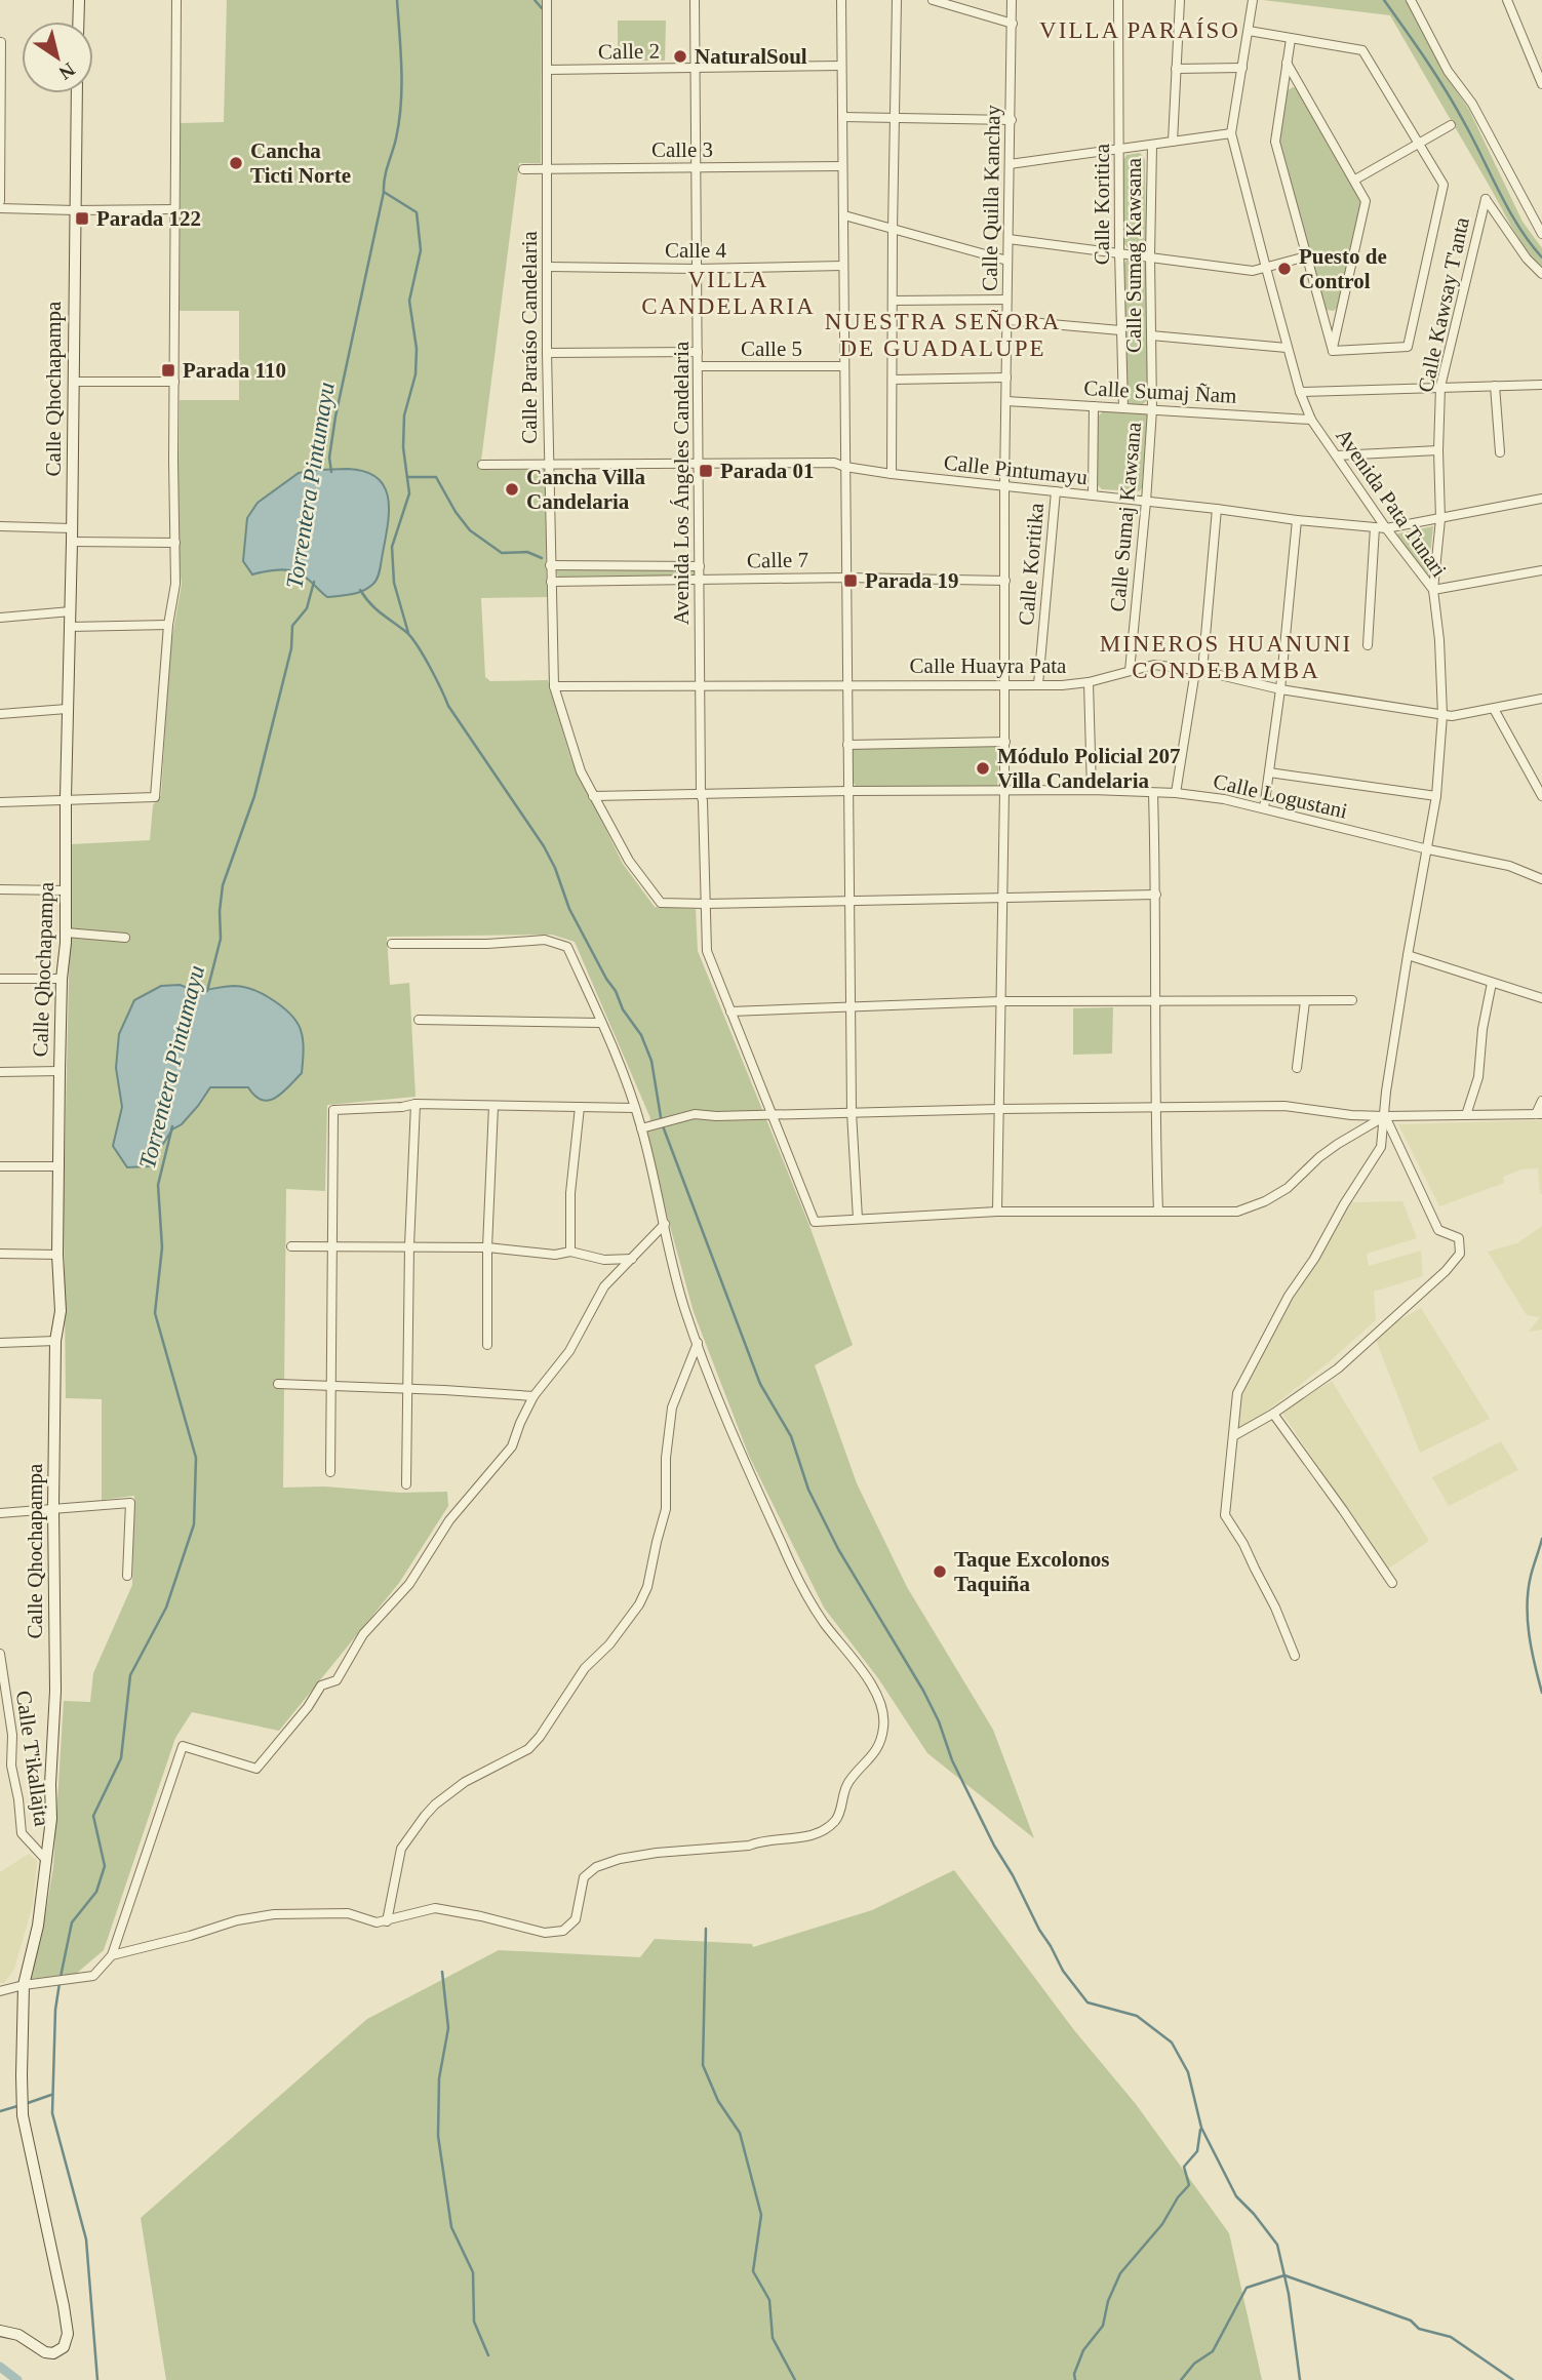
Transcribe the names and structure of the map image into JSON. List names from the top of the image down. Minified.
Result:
{"streets":{"street":["Calle 2","Calle 3","Calle Quilla Kanchay","Calle Koritica","Calle 4","Calle Sumag Kawsana","Calle Kawsay T'anta","Calle Paraíso Candelaria","Calle 5","Calle Qhochapampa","Calle Sumaj Ñam","Calle Pintumayu","Avenida Los Ángeles Candelaria","Avenida Pata Tunari","Calle Sumaj Kawsana","Calle 7","Calle Koritika","Calle Huayra Pata","Calle Logustani","Calle T'ikallajta"]},"crossings":[["Calle 2","Calle Paraíso Candelaria"],["Calle 2","Avenida Los Ángeles Candelaria"],["Calle 3","Calle Paraíso Candelaria"],["Calle 3","Avenida Los Ángeles Candelaria"],["Calle Quilla Kanchay","Calle Sumaj Ñam"],["Calle Quilla Kanchay","Calle Pintumayu"],["Calle Quilla Kanchay","Calle 7"],["Calle Quilla Kanchay","Calle Huayra Pata"],["Calle Quilla Kanchay","Calle Logustani"],["Calle Koritica","Calle Sumaj Ñam"],["Calle 4","Calle Paraíso Candelaria"],["Calle 4","Avenida Los Ángeles Candelaria"],["Calle Sumag Kawsana","Calle Sumaj Ñam"],["Calle Sumag Kawsana","Calle Sumaj Kawsana"],["Calle Kawsay T'anta","Calle Pintumayu"],["Calle Kawsay T'anta","Avenida Pata Tunari"],["Calle Paraíso Candelaria","Calle Pintumayu"],["Calle Paraíso Candelaria","Avenida Los Ángeles Candelaria"],["Calle Paraíso Candelaria","Calle 7"],["Calle Paraíso Candelaria","Calle Huayra Pata"],["Calle Paraíso Candelaria","Calle Logustani"],["Calle 5","Avenida Los Ángeles Candelaria"],["Calle Qhochapampa","Calle T'ikallajta"],["Calle Sumaj Ñam","Avenida Pata Tunari"],["Calle Sumaj Ñam","Calle Sumaj Kawsana"],["Calle Pintumayu","Avenida Los Ángeles Candelaria"],["Calle Pintumayu","Avenida Pata Tunari"],["Calle Pintumayu","Calle Sumaj Kawsana"],["Calle Pintumayu","Calle Koritika"],["Avenida Los Ángeles Candelaria","Calle 7"],["Avenida Los Ángeles Candelaria","Calle Huayra Pata"],["Avenida Los Ángeles Candelaria","Calle Logustani"],["Avenida Pata Tunari","Calle Huayra Pata"],["Avenida Pata Tunari","Calle Logustani"],["Calle Sumaj Kawsana","Calle Huayra Pata"],["Calle Koritika","Calle Huayra Pata"]],"districts":["VILLA PARAÍSO","VILLA CANDELARIA","NUESTRA SEÑORA DE GUADALUPE","MINEROS HUANUNI CONDEBAMBA"],"water":["Torrentera Pintumayu"],"places":{"other":["NaturalSoul","Cancha Ticti Norte","Puesto de Control","Cancha Villa Candelaria","Módulo Policial 207 Villa Candelaria","Taque Excolonos Taquiña"],"transit":["Parada 122","Parada 110","Parada 01","Parada 19"]},"north":"bottom right"}
